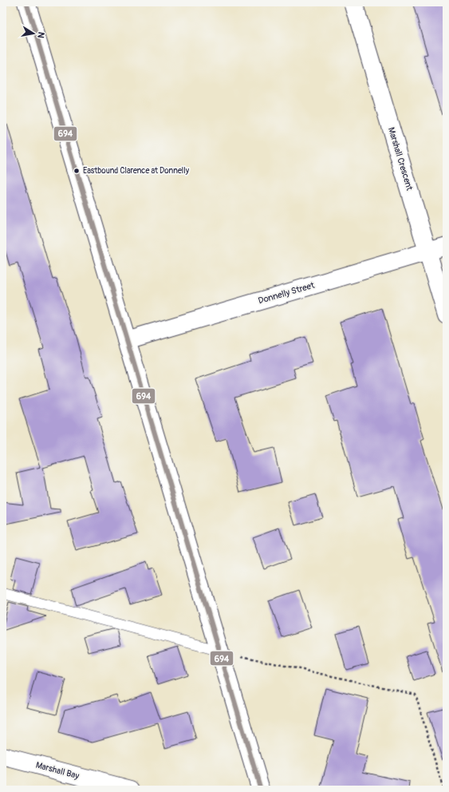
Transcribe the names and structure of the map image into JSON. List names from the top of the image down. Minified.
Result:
{"streets":{"street":["Marshall Crescent","Donnelly Street","Marshall Bay"]},"crossings":[["Marshall Crescent","Donnelly Street"]],"places":["Eastbound Clarence at Donnelly"],"lines":["transit line 694"],"north":"right"}
